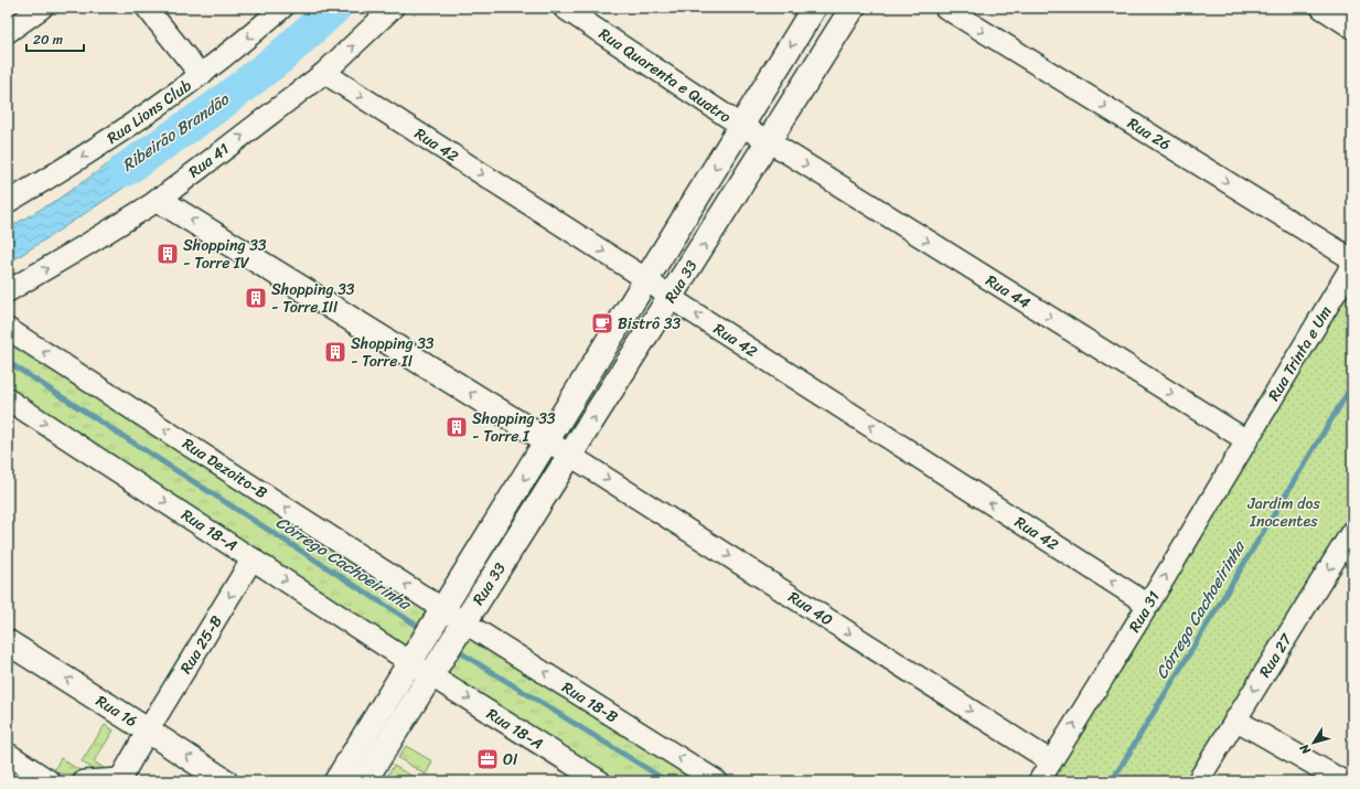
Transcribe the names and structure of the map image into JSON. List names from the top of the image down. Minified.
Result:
{"streets":{"street":["Rua Quarenta e Quatro","Rua Lions Club","Rua 26","Rua 42","Rua 41","Rua 33","Rua 44","Rua Trinta e Um","Rua Dezoito-B","Rua 18-A","Rua 40","Rua 31","Rua 25-B","Rua 27","Rua 18-B","Rua 16"]},"crossings":[["Rua Quarenta e Quatro","Rua 33"],["Rua Quarenta e Quatro","Rua 44"],["Rua 42","Rua 41"],["Rua 42","Rua 33"],["Rua 42","Rua 31"],["Rua 33","Rua 44"],["Rua 33","Rua Dezoito-B"],["Rua 33","Rua 18-A"],["Rua 33","Rua 40"],["Rua 33","Rua 18-B"],["Rua 44","Rua Trinta e Um"],["Rua 44","Rua 31"],["Rua Trinta e Um","Rua 31"],["Rua Dezoito-B","Rua 18-B"],["Rua 18-A","Rua 25-B"],["Rua 40","Rua 31"],["Rua 25-B","Rua 16"]],"one_way":["Rua Lions Club","Rua 26","Rua 41","Rua 44","Rua Dezoito-B","Rua 18-A","Rua 40","Rua 31","Rua 27","Rua 18-B","Rua 16"],"water":["Ribeirão Brandão","Córrego Cachoeirinha"],"parks":["Jardim dos Inocentes"],"places":{"building":["Shopping 33 - Torre IV","Shopping 33 - Torre III","Shopping 33 - Torre II","Shopping 33 - Torre I"],"cafe":["Bistrô 33"],"office":["OI"]},"scale_bar":"20 m","north":"bottom left"}
